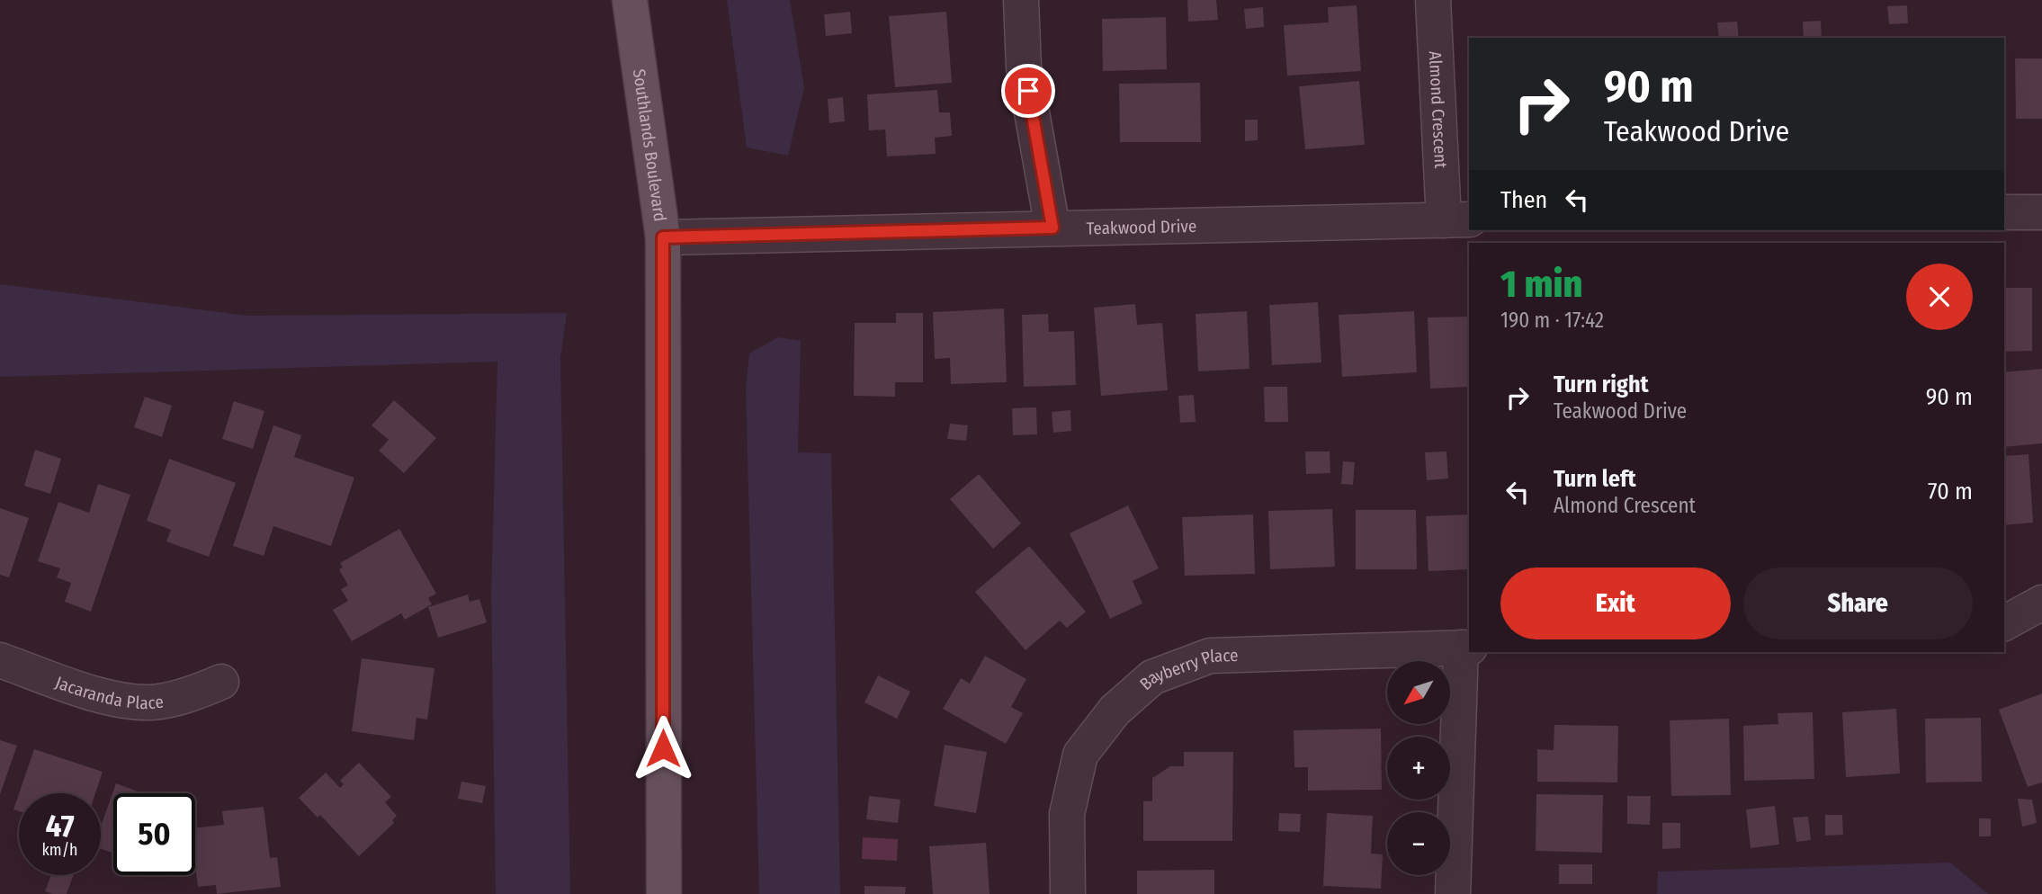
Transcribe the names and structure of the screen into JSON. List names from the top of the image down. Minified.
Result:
{"streets":{"main road":["Southlands Boulevard"],"street":["Almond Crescent","Teakwood Drive","Bayberry Place","Jacaranda Place"]},"crossings":[["Almond Crescent","Teakwood Drive"],["Southlands Boulevard","Teakwood Drive"]],"north":"bottom left","page":{"turn":["90 m","Teakwood Drive"],"then":"Then","heading":["1 min","190 m · 17:42"],"list":[{"name":"Turn right","note":"Teakwood Drive","value":"90 m"},{"name":"Turn left","note":"Almond Crescent","value":"70 m"}],"buttons":["Exit","Share"],"map_buttons":["+","−"],"speed":"47 km/h","limit":"50"}}
